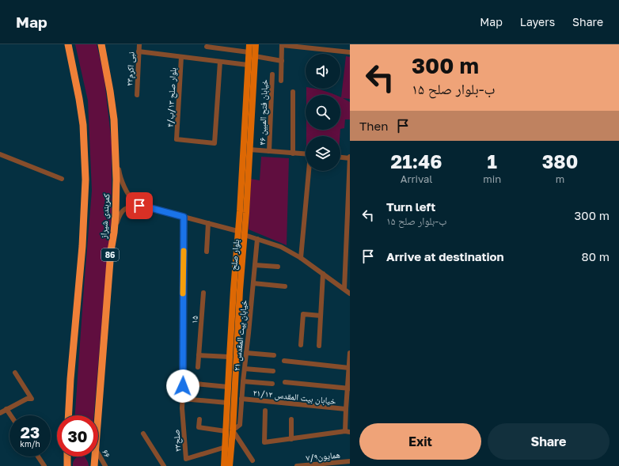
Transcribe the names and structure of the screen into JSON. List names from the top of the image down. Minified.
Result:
{"streets":{"highway":["کمربندی شیراز","86"],"main road":["بلوار صلح"],"street":["نبی اکرم۲۳","بلوار صلح ۱۳/ب/۴","خیابان فتح المبین ۴۶","۱۵","خیابان بیت المقدس ۲۱","خیابان بیت المقدس ۲۱/۱۲","صلح۲۳","۶۶","همایون۷/۹"]},"crossings":[["بلوار صلح","خیابان بیت المقدس ۲۱"],["بلوار صلح","صلح۲۳"],["خیابان بیت المقدس ۲۱","خیابان بیت المقدس ۲۱/۱۲"]],"page":{"header":"Map","nav":["Map","Layers","Share"],"turn":["300 m","۱۵ ب-بلوار صلح"],"then":"Then","eta":["21:46","Arrival","1","min","380","m"],"list":[{"name":"Turn left","note":"۱۵ ب-بلوار صلح","value":"300 m"},{"name":"Arrive at destination","value":"80 m"}],"speed":"23 km/h","limit":"30","buttons":["Exit","Share"]}}
